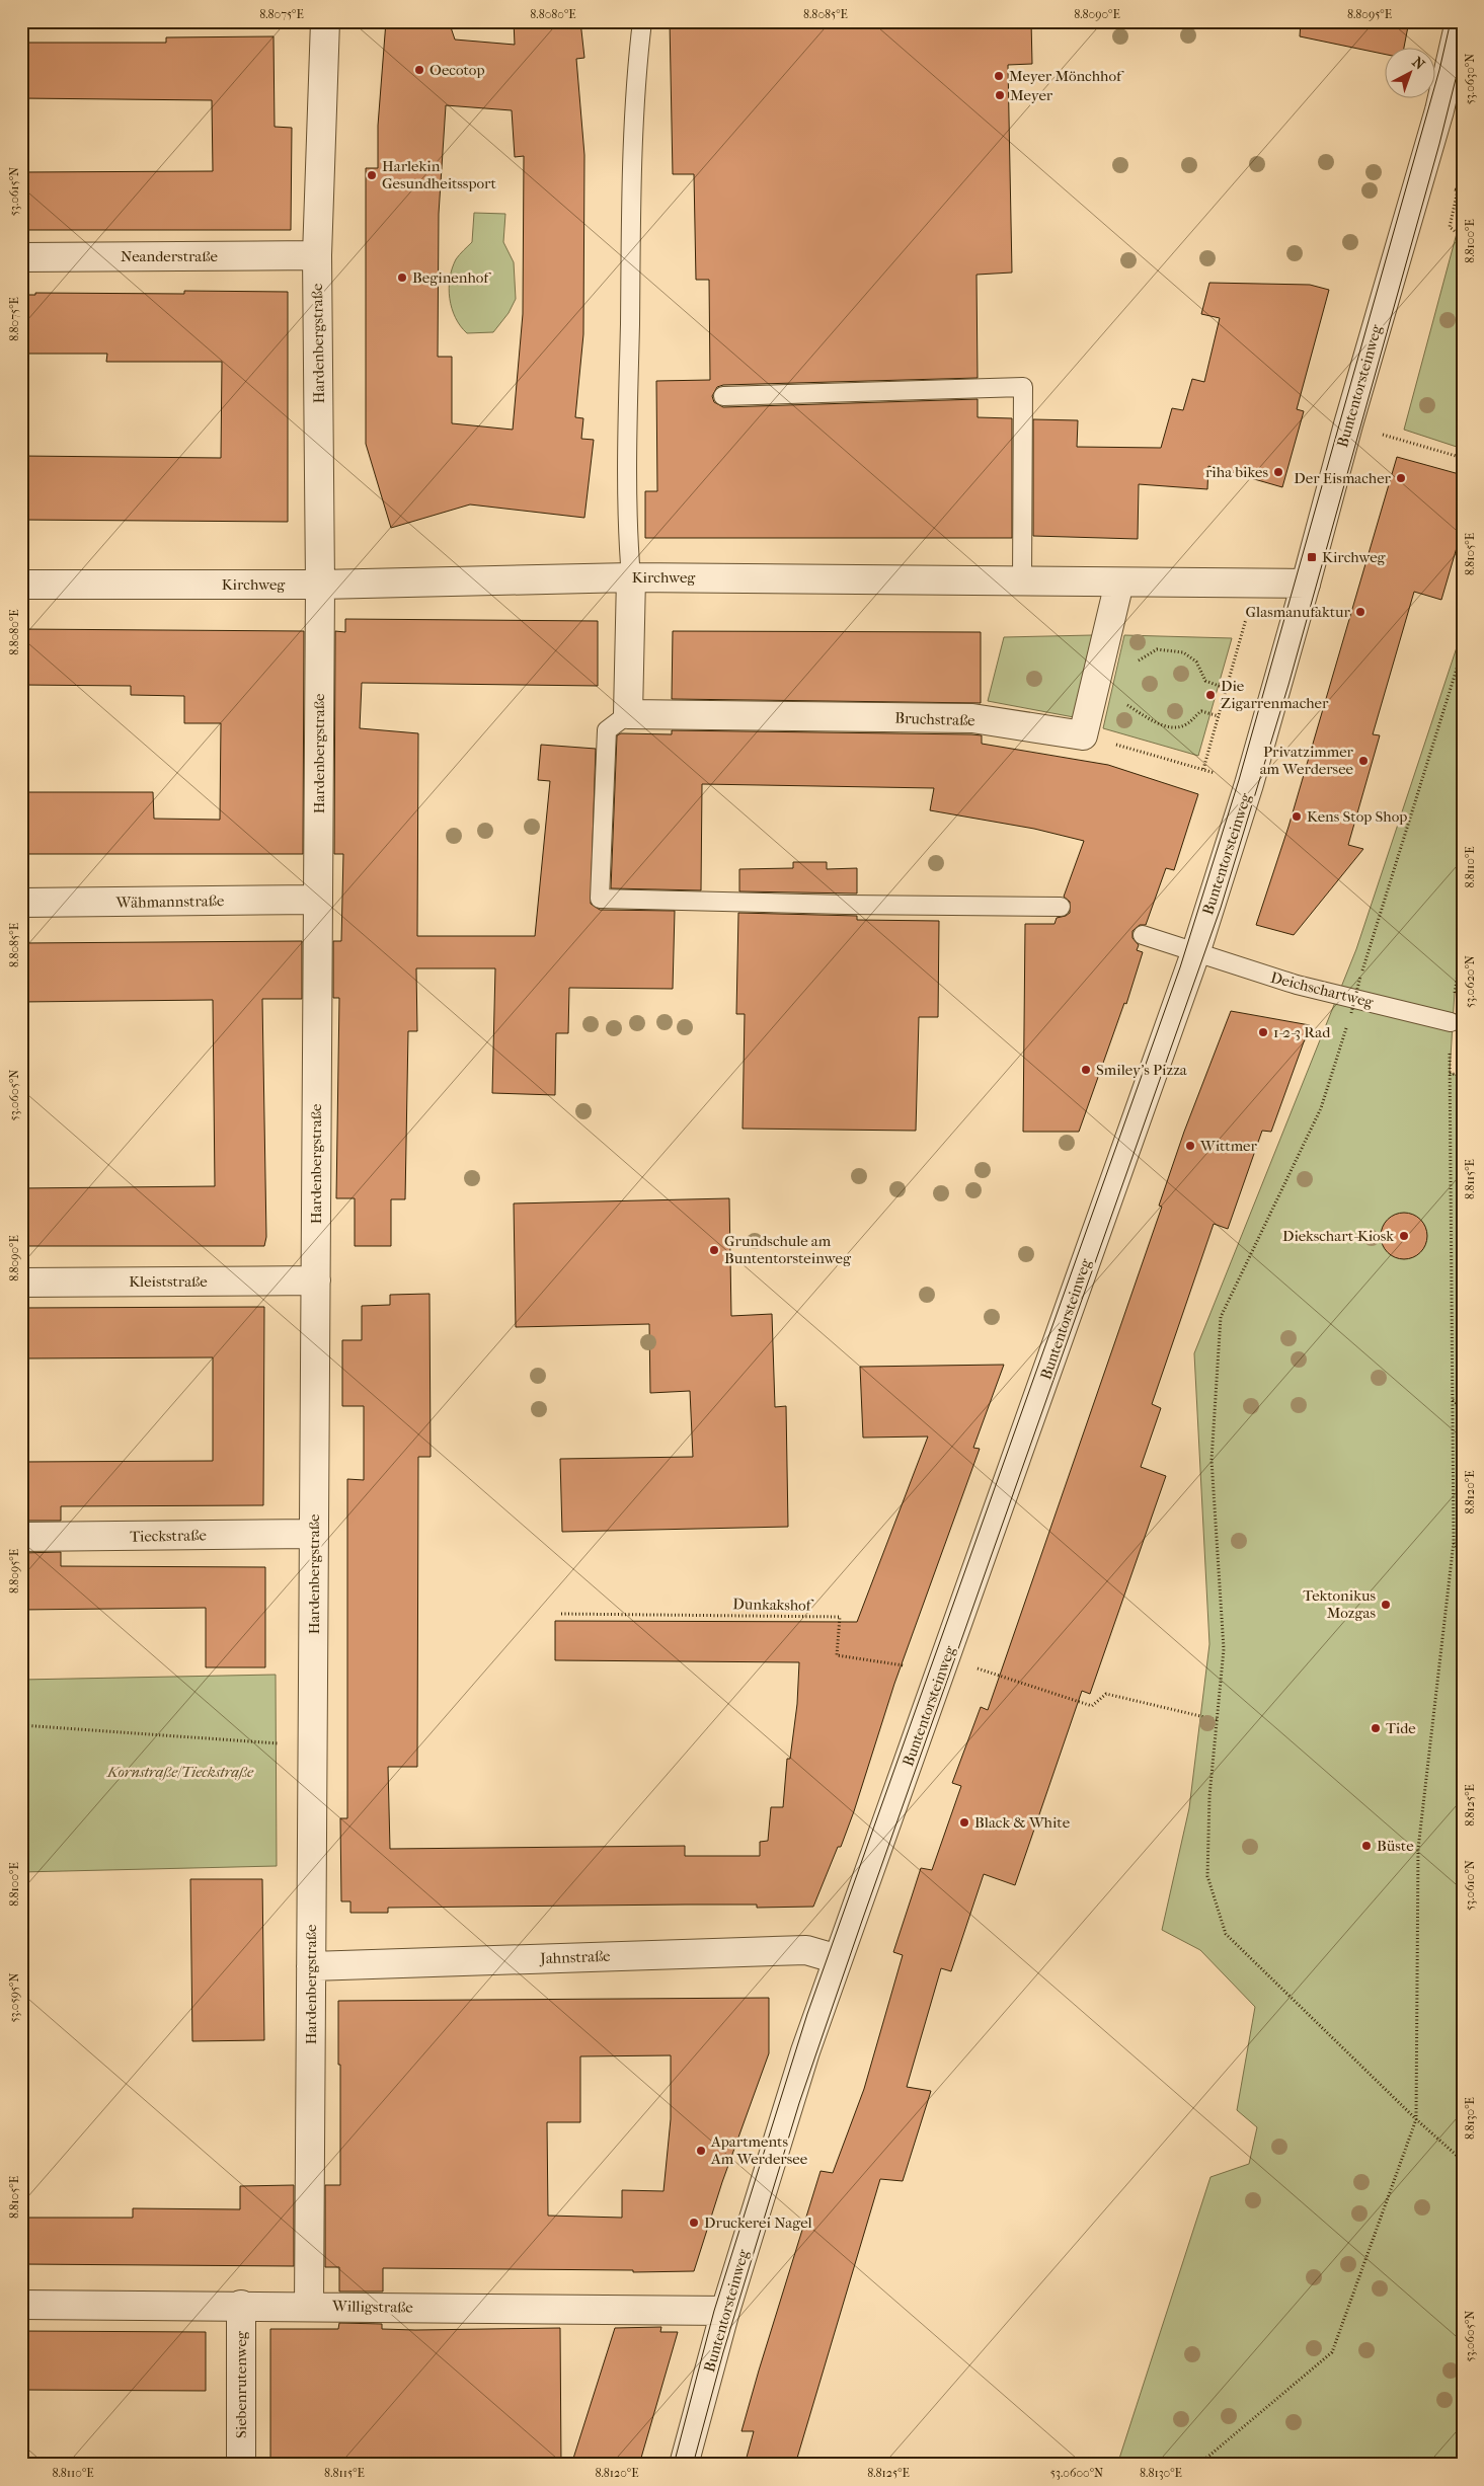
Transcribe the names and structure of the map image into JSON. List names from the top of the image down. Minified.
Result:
{"streets":{"street":["Neanderstraße","Hardenbergstraße","Buntentorsteinweg","Kirchweg","Bruchstraße","Wähmannstraße","Kleiststraße","Tieckstraße","Jahnstraße","Willigstraße","Siebenrutenweg"],"lane":["Deichschartweg"],"path":["Dunkakshof"]},"crossings":[["Neanderstraße","Hardenbergstraße"],["Hardenbergstraße","Kirchweg"],["Hardenbergstraße","Wähmannstraße"],["Hardenbergstraße","Kleiststraße"],["Hardenbergstraße","Tieckstraße"],["Hardenbergstraße","Jahnstraße"],["Hardenbergstraße","Willigstraße"],["Buntentorsteinweg","Kirchweg"],["Buntentorsteinweg","Deichschartweg"],["Buntentorsteinweg","Dunkakshof"],["Buntentorsteinweg","Jahnstraße"],["Buntentorsteinweg","Willigstraße"],["Willigstraße","Siebenrutenweg"]],"parks":["Kornstraße/Tieckstraße"],"places":{"other":["Oecotop","Meyer Mönchhof","Meyer","Harlekin Gesundheitssport","Beginenhof","riha bikes","Der Eismacher","Glasmanufaktur","Die Zigarrenmacher","Privatzimmer am Werdersee","Kens Stop Shop","1-2-3 Rad","Smiley's Pizza","Wittmer","Diekschart-Kiosk","Grundschule am Buntentorsteinweg","Tektonikus Mozgas","Tide","Black & White","Büste","Apartments Am Werdersee","Druckerei Nagel"],"transit":["Kirchweg"]},"north":"top right","coordinates":["8.8075°E","8.8080°E","8.8085°E","8.8090°E","8.8095°E","53.0630°N","53.0615°N","8.8100°E","8.8105°E","8.8110°E","53.0620°N","53.0605°N","8.8115°E","8.8120°E","8.8125°E","53.0610°N","53.0595°N","8.8130°E","53.0600°N"]}
